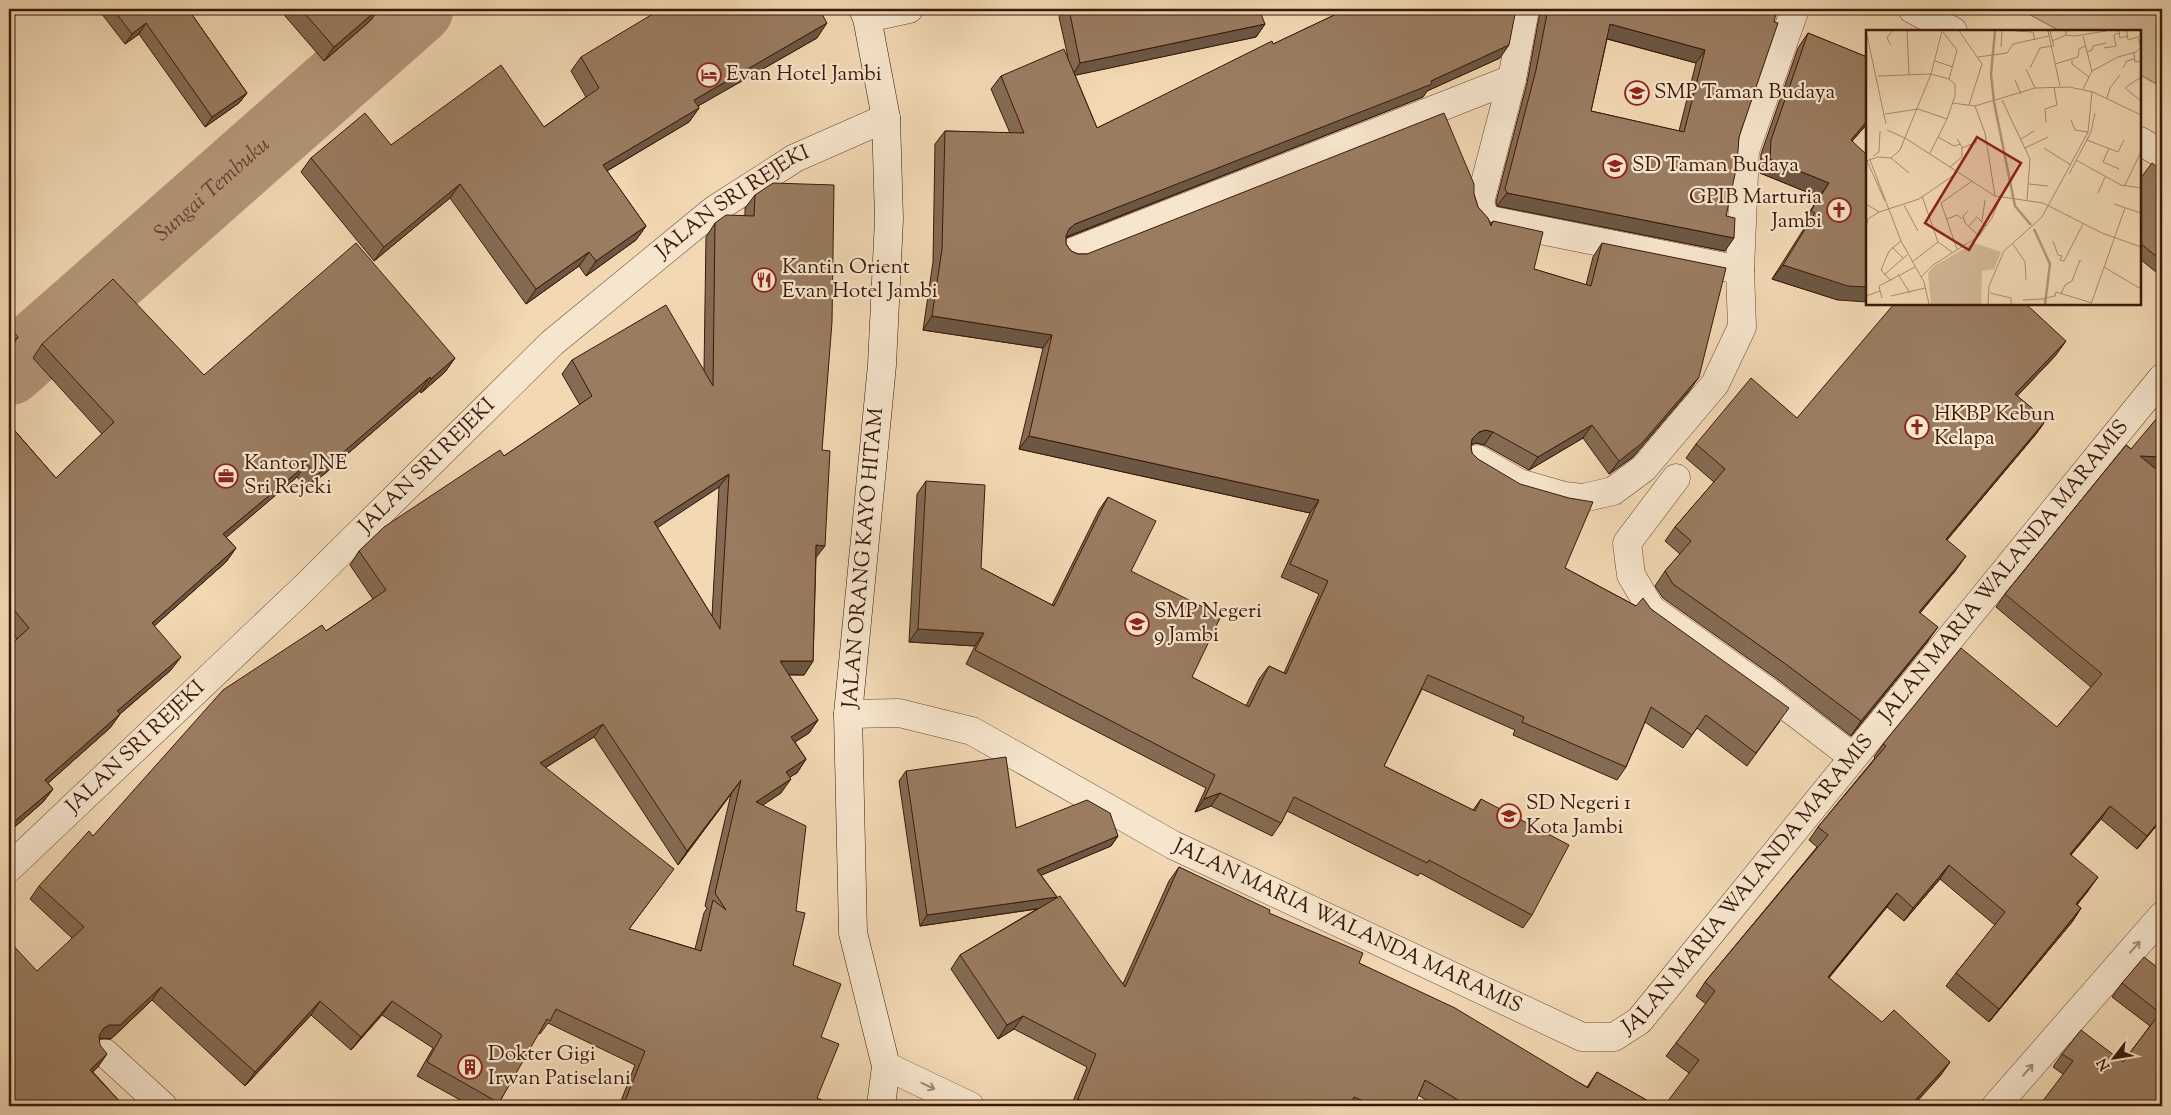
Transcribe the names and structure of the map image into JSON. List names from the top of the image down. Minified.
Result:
{"streets":{"street":["JALAN SRI REJEKI","JALAN ORANG KAYO HITAM","JALAN MARIA WALANDA MARAMIS"]},"crossings":[["JALAN SRI REJEKI","JALAN ORANG KAYO HITAM"],["JALAN ORANG KAYO HITAM","JALAN MARIA WALANDA MARAMIS"]],"water":["Sungai Tembuku"],"places":{"hotel":["Evan Hotel Jambi"],"school or university":["SMP Taman Budaya","SD Taman Budaya","SMP Negeri 9 Jambi","SD Negeri 1 Kota Jambi"],"church":["GPIB Marturia Jambi","HKBP Kebun Kelapa"],"restaurant":["Kantin Orient Evan Hotel Jambi"],"office":["Kantor JNE Sri Rejeki"],"building":["Dokter Gigi Irwan Patiselani"]},"north":"bottom left"}
